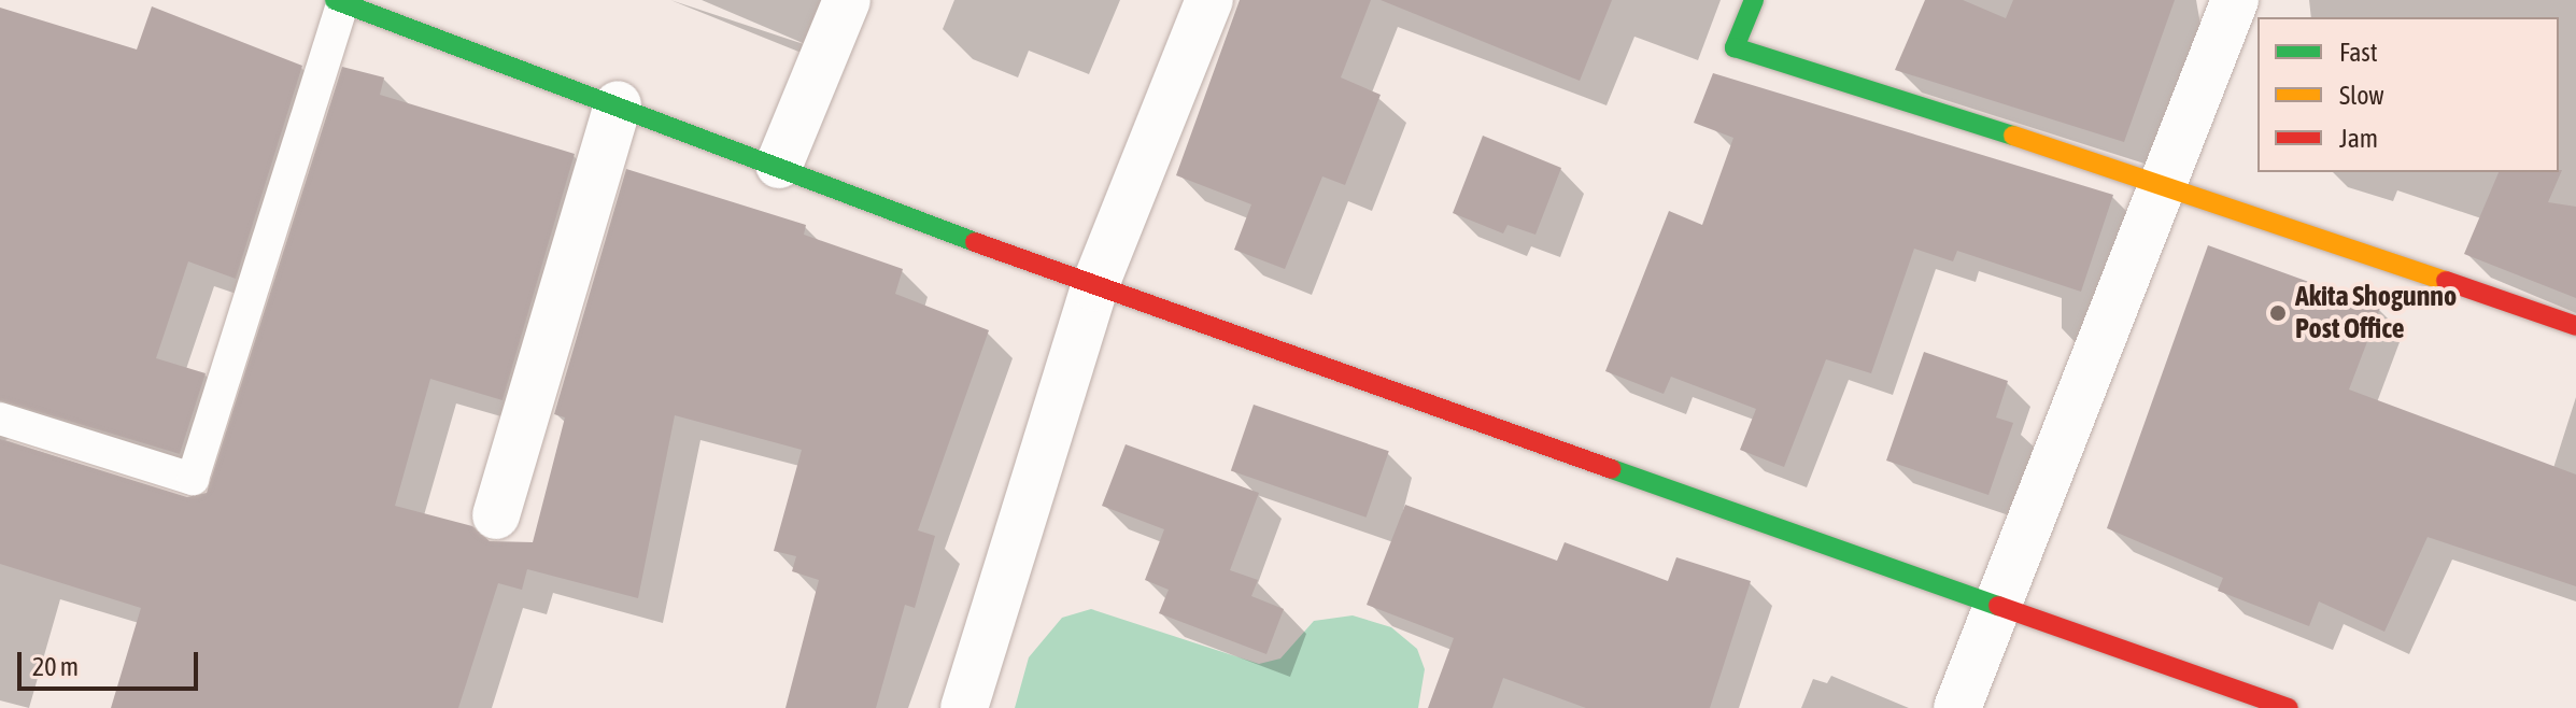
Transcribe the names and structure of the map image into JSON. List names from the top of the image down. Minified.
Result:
{"places":["Akita Shogunno Post Office"],"legend":["Fast","Slow","Jam"],"scale_bar":"20 m"}
